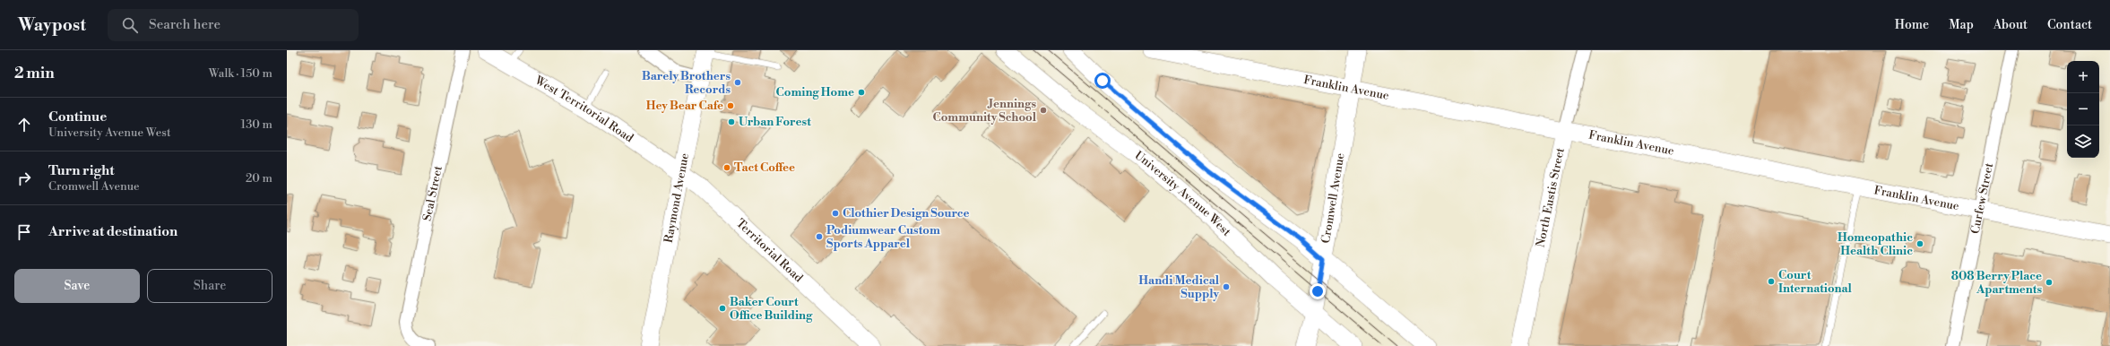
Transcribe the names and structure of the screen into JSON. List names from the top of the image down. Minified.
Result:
{"streets":{"street":["Franklin Avenue","West Territorial Road","Seal Street","University Avenue West","Raymond Avenue","Cromwell Avenue","North Eustis Street","Curfew Street","Territorial Road"]},"crossings":[["Franklin Avenue","Cromwell Avenue"],["Franklin Avenue","North Eustis Street"],["Franklin Avenue","Curfew Street"],["West Territorial Road","Raymond Avenue"],["West Territorial Road","Territorial Road"],["University Avenue West","Cromwell Avenue"],["Raymond Avenue","Territorial Road"]],"places":["Barely Brothers Records","Coming Home","Hey Bear Cafe","Jennings Community School","Urban Forest","Tact Coffee","Clothier Design Source","Podiumwear Custom Sports Apparel","Homeopathic Health Clinic","Court International","808 Berry Place Apartments","Handi Medical Supply","Baker Court Office Building"],"page":{"header":"Waypost","search":"Search here","nav":["Home","Map","About","Contact"],"heading":["2 min","Walk · 150 m"],"map_buttons":["+","−"],"list":[["Continue","University Avenue West","130 m"],["Turn right","Cromwell Avenue","20 m"],"Arrive at destination"],"buttons":["Save","Share"]}}
